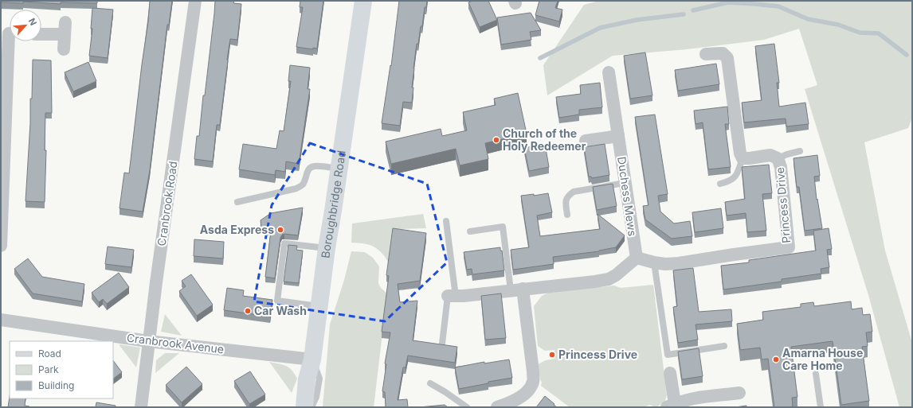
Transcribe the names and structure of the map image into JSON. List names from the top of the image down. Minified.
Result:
{"streets":{"main road":["Boroughbridge Road"],"street":["Duchess Mews","Cranbrook Road","Princess Drive","Cranbrook Avenue"]},"crossings":[["Duchess Mews","Princess Drive"],["Cranbrook Road","Cranbrook Avenue"],["Boroughbridge Road","Cranbrook Avenue"]],"places":["Church of the Holy Redeemer","Asda Express","Car Wash","Princess Drive","Amarna House Care Home"],"legend":["Road","Park","Building"],"north":"top right"}
